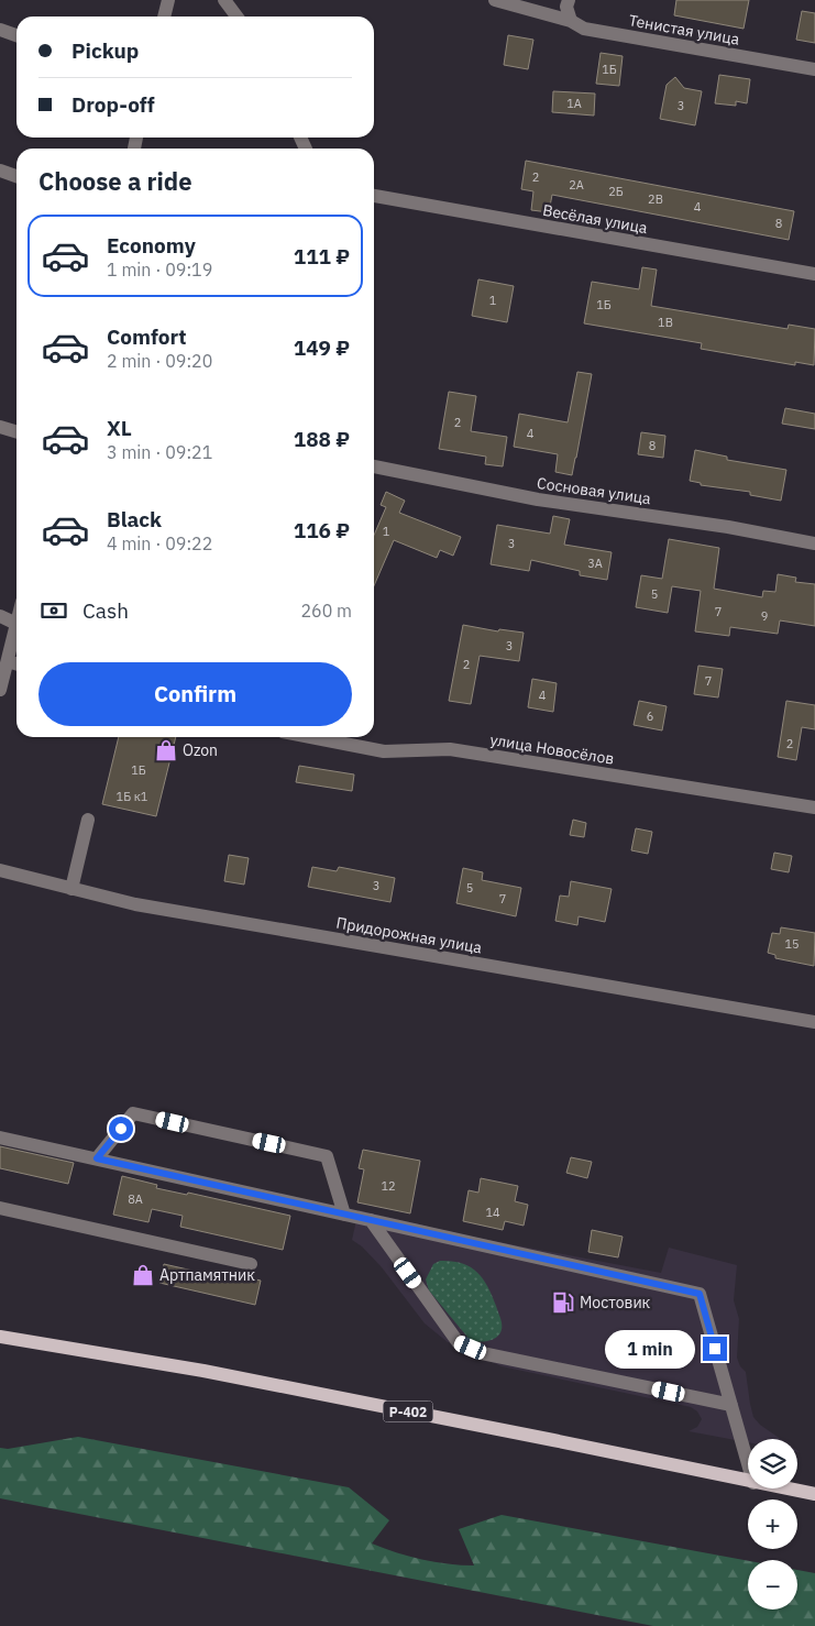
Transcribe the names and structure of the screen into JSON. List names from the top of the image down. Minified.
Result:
{"streets":{"main road":["Р-402"],"street":["Тенистая улица","Весёлая улица","Сосновая улица","улица Новосёлов","Придорожная улица"]},"places":{"shop":["Ozon","Артпамятник"],"fuel station":["Мостовик"]},"house_numbers":["1Б","1А","3","2","2А","2Б","2В","4","8","1","1Б","1В","2","4","8","1","3","3А","5","7","9","3","2","7","4","6","2","1Б","1Б к1","3","5","7","15","12","8А","14"],"page":{"banner":["Pickup","Drop-off"],"heading":"Choose a ride","list":[{"name":"Economy","note":"1 min · 09:19","value":"111 ₽"},{"name":"Comfort","note":"2 min · 09:20","value":"149 ₽"},{"name":"XL","note":"3 min · 09:21","value":"188 ₽"},{"name":"Black","note":"4 min · 09:22","value":"116 ₽"}],"pay":["Cash","260 m"],"buttons":"Confirm","bubble":"1 min","map_buttons":["+","−"]}}
